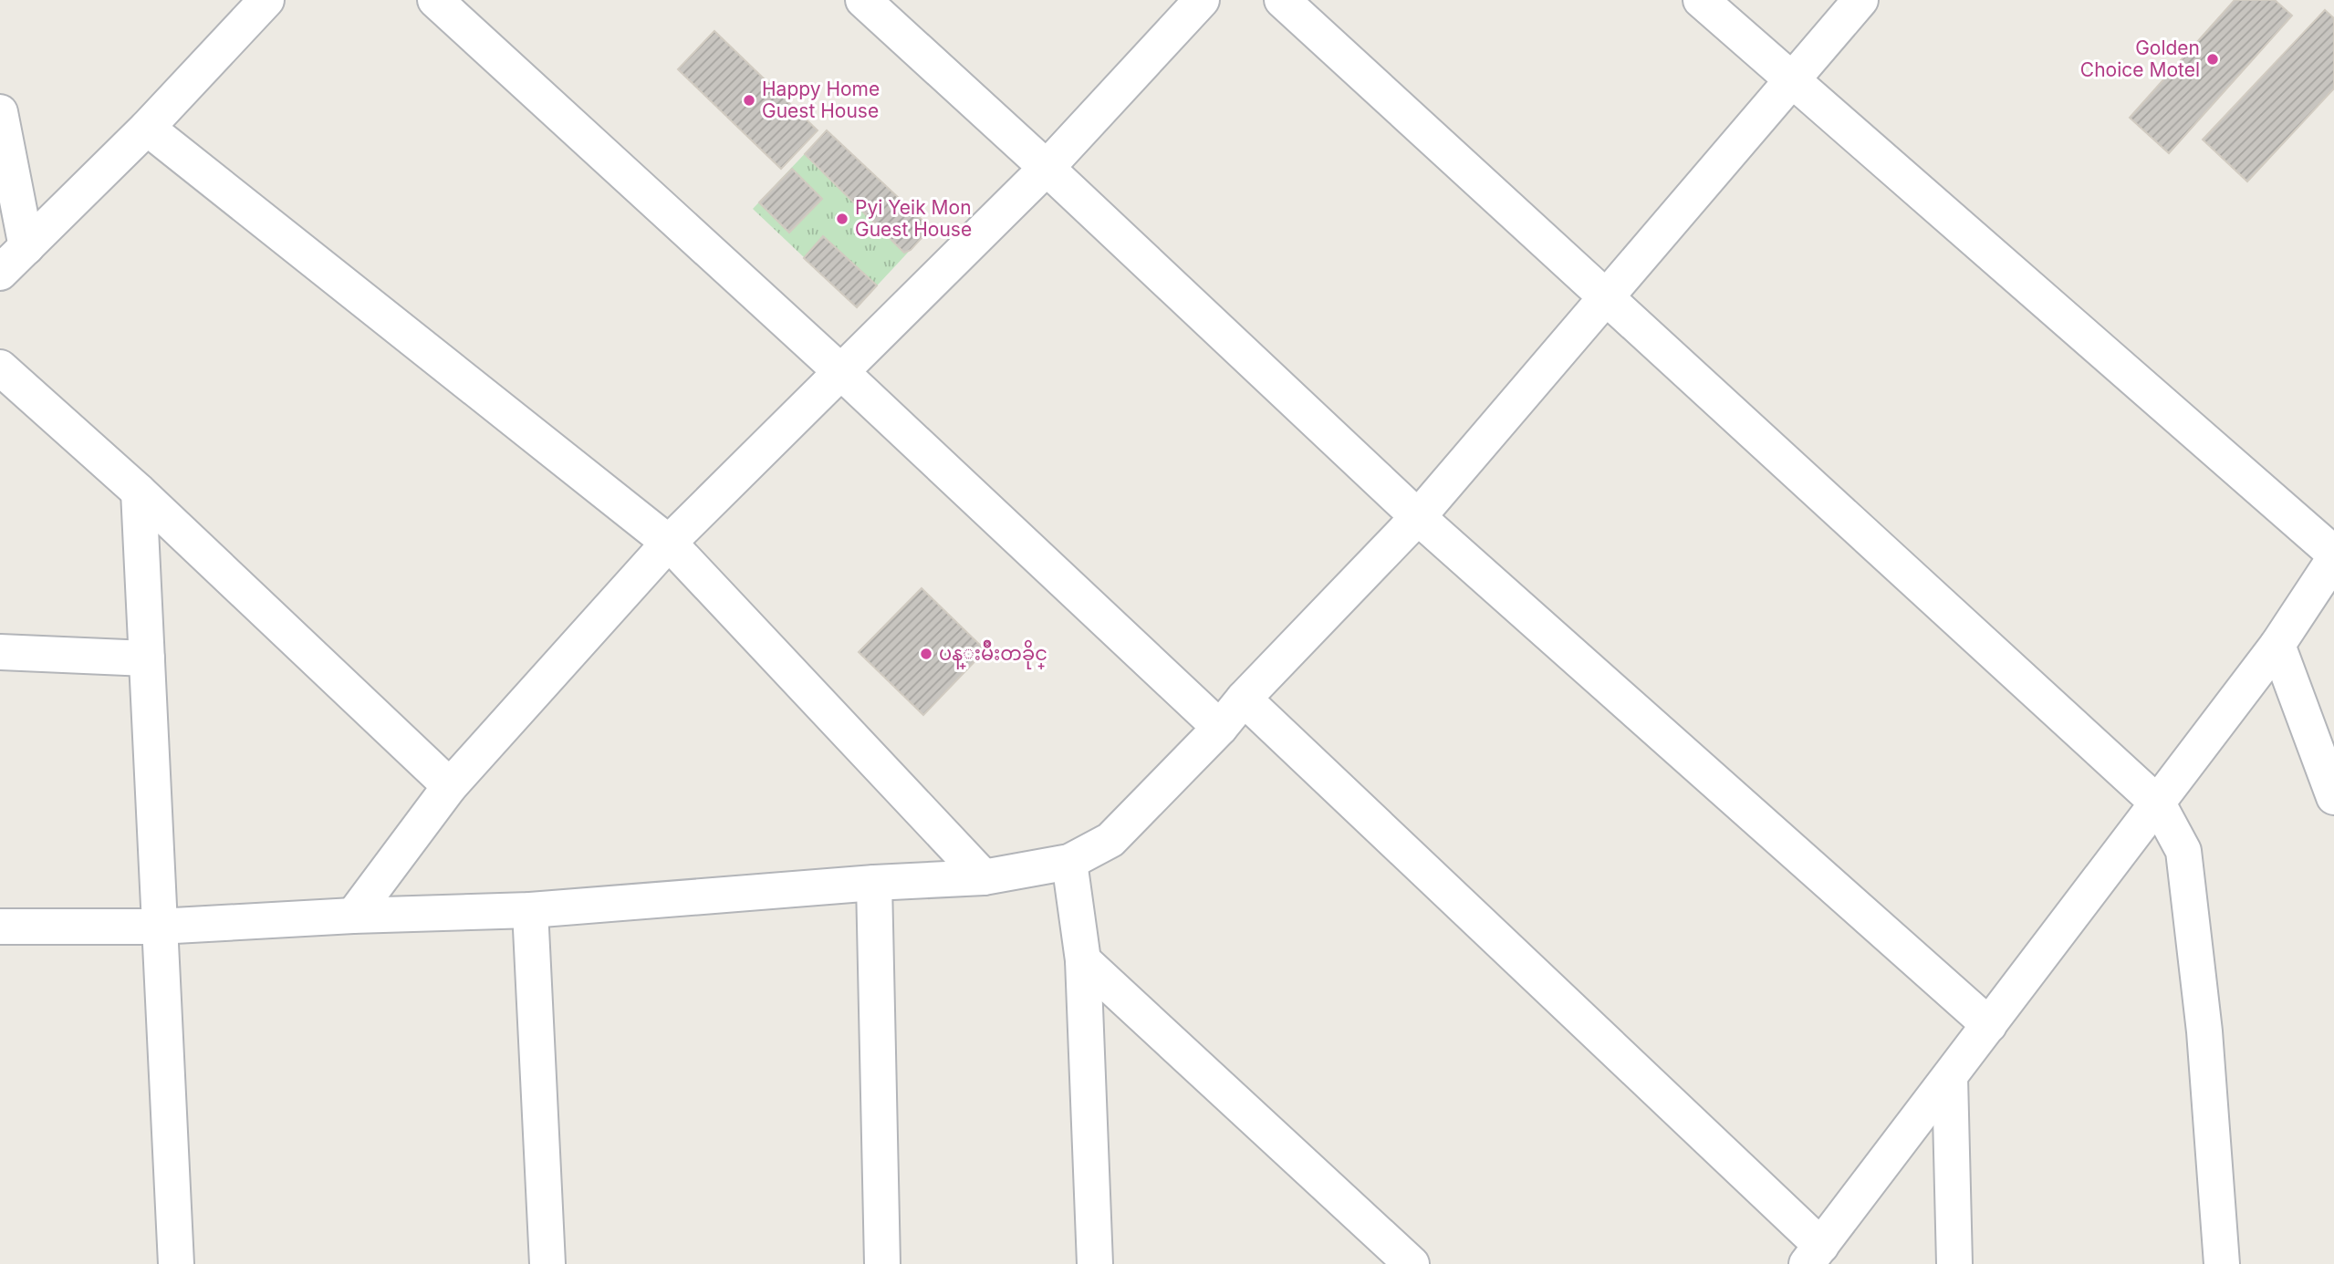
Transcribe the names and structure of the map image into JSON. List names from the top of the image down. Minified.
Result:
{"places":["Golden Choice Motel","Happy Home Guest House","Pyi Yeik Mon Guest House","ပန္းမ်ိဳးတခိုင္"]}
